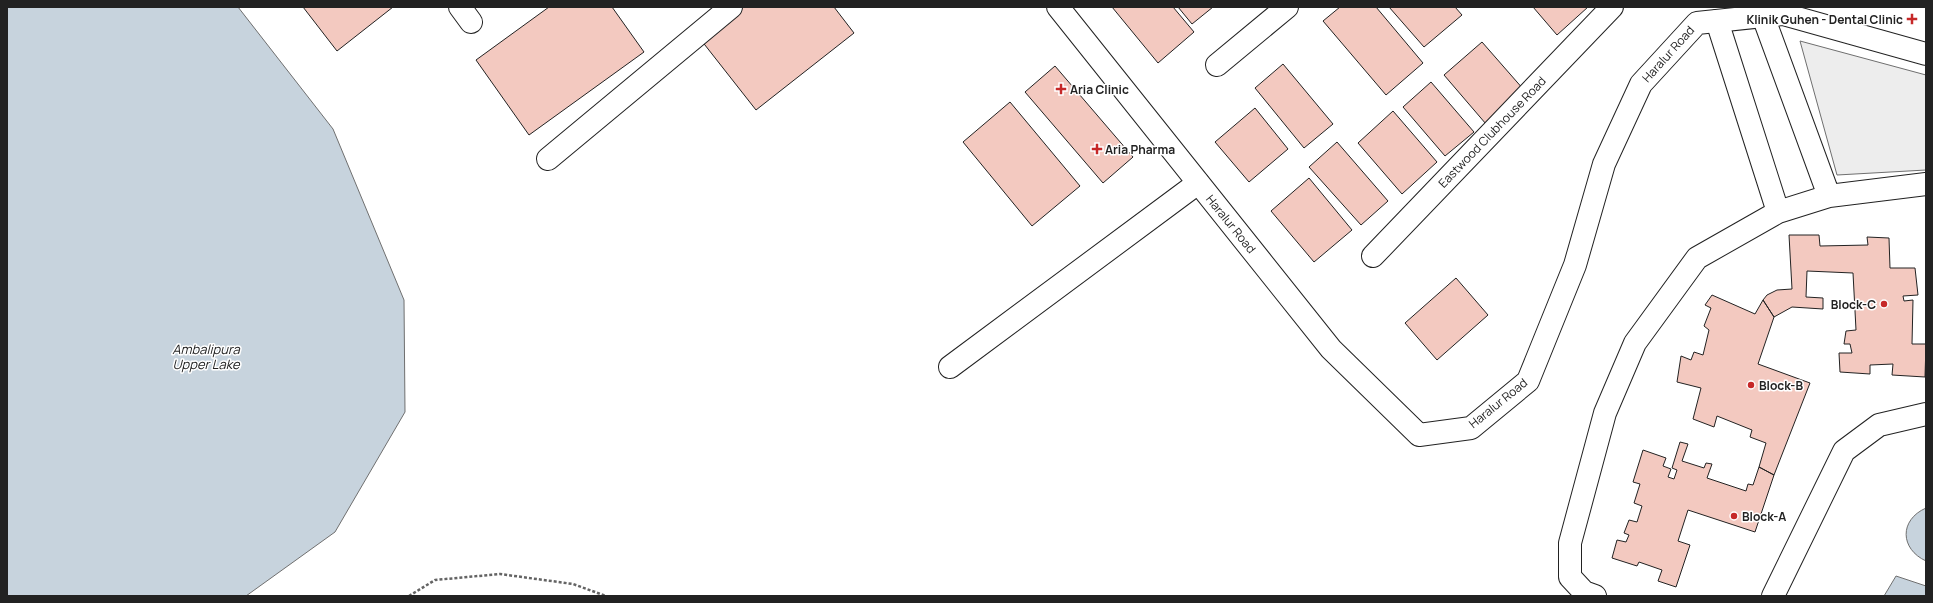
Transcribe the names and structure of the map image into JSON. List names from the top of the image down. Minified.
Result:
{"streets":{"street":["Haralur Road","Eastwood Clubhouse Road"]},"water":["Ambalipura Upper Lake"],"places":{"health":["Klinik Guhen - Dental Clinic","Aria Clinic","Aria Pharma"],"other":["Block-C","Block-B","Block-A"]}}
